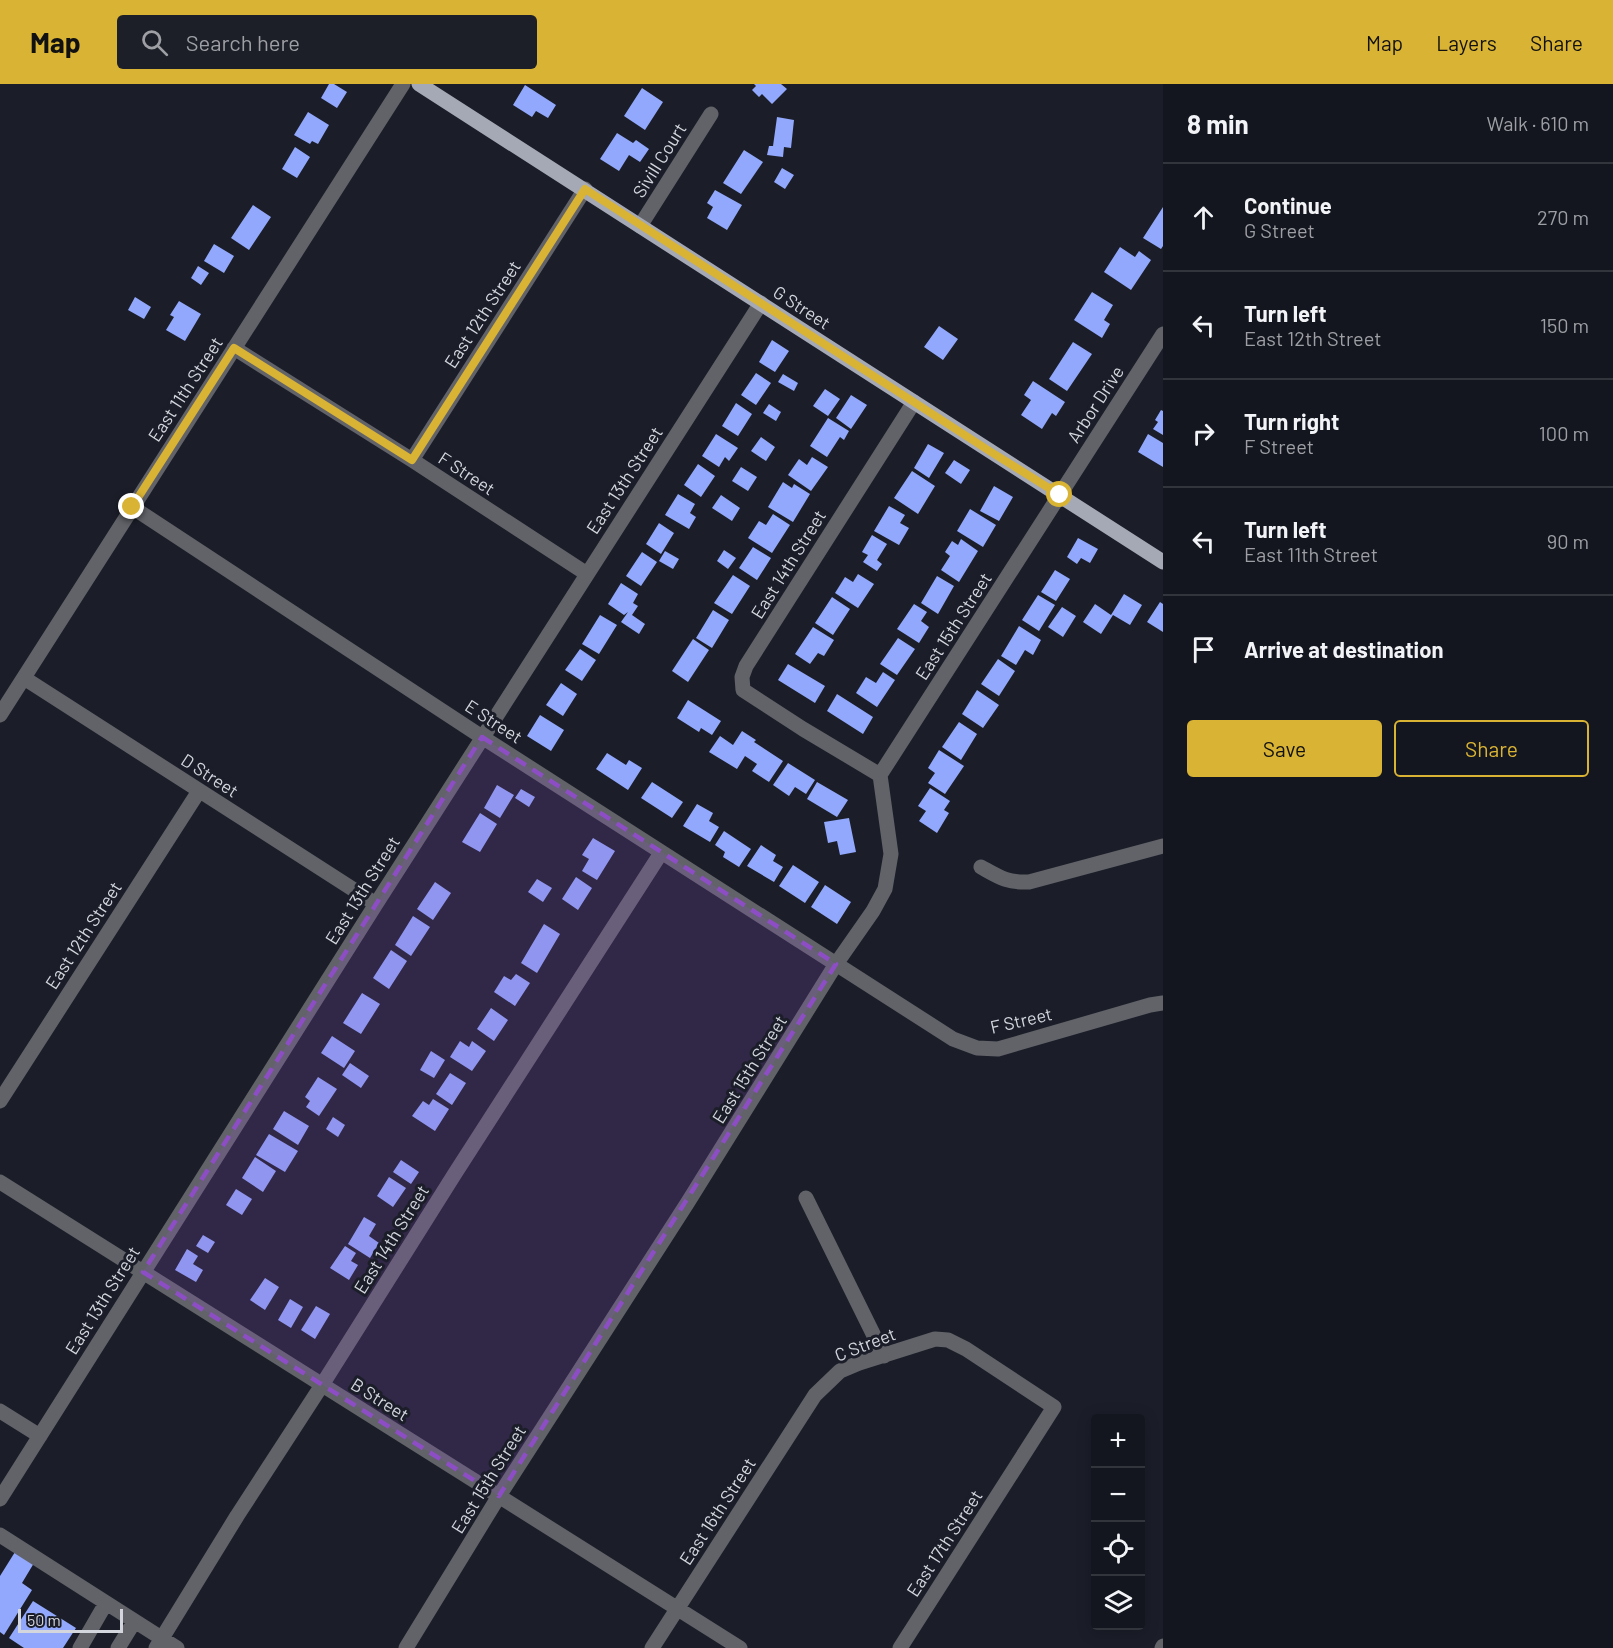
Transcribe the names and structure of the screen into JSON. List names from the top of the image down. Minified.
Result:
{"streets":{"main road":["G Street"],"street":["Sivill Court","East 12th Street","East 11th Street","Arbor Drive","F Street","East 13th Street","East 14th Street","East 15th Street","E Street","D Street","C Street","B Street","East 16th Street","East 17th Street"]},"crossings":[["Sivill Court","G Street"],["G Street","East 12th Street"],["G Street","Arbor Drive"],["G Street","East 13th Street"],["G Street","East 14th Street"],["G Street","East 15th Street"],["East 12th Street","F Street"],["East 12th Street","D Street"],["East 11th Street","F Street"],["East 11th Street","E Street"],["East 11th Street","D Street"],["Arbor Drive","East 15th Street"],["F Street","East 13th Street"],["F Street","East 15th Street"],["F Street","E Street"],["East 13th Street","E Street"],["East 13th Street","D Street"],["East 13th Street","B Street"],["East 14th Street","East 15th Street"],["East 14th Street","E Street"],["East 14th Street","B Street"],["East 15th Street","E Street"],["East 15th Street","B Street"],["C Street","East 16th Street"],["C Street","East 17th Street"],["B Street","East 16th Street"]],"scale_bar":"50 m","page":{"header":"Map","search":"Search here","nav":["Map","Layers","Share"],"heading":["8 min","Walk · 610 m"],"list":[["Continue","G Street","270 m"],["Turn left","East 12th Street","150 m"],["Turn right","F Street","100 m"],["Turn left","East 11th Street","90 m"],"Arrive at destination"],"buttons":["Save","Share"],"map_buttons":["+","−"],"scale":"50 m"}}
